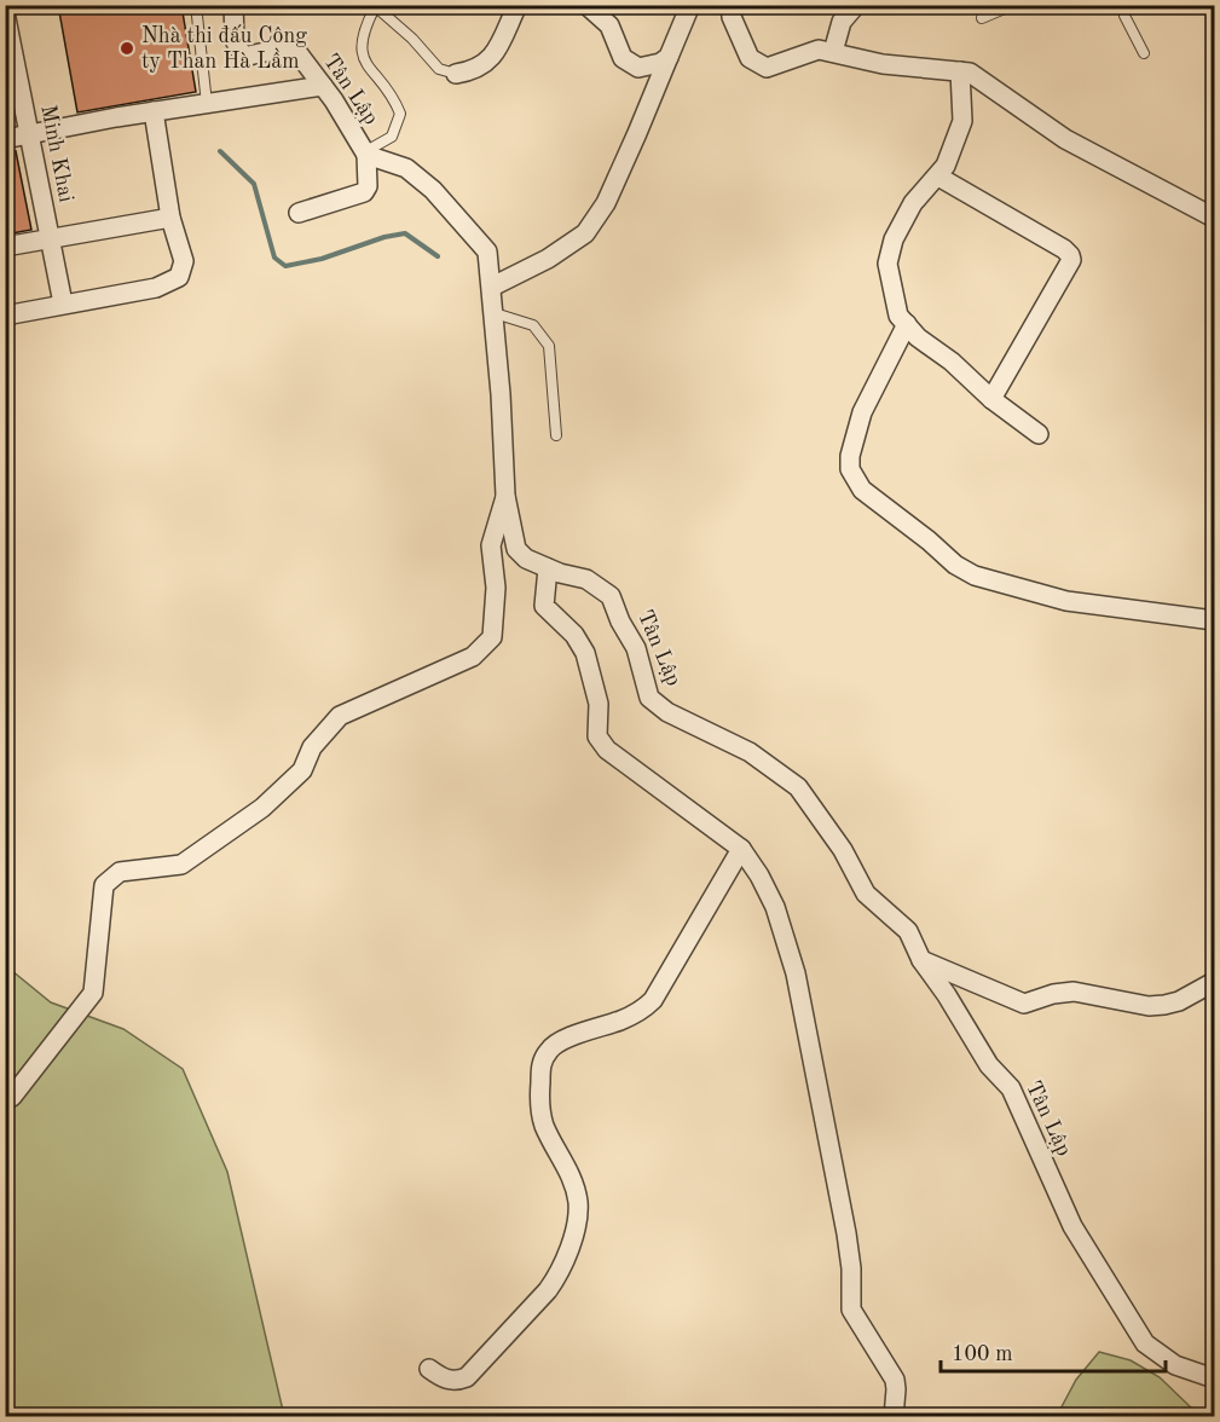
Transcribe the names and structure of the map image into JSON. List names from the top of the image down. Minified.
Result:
{"streets":{"street":["Tân Lập","Minh Khai"]},"places":["Nhà thi đấu Công ty Than Hà Lầm"],"scale_bar":"100 m"}
